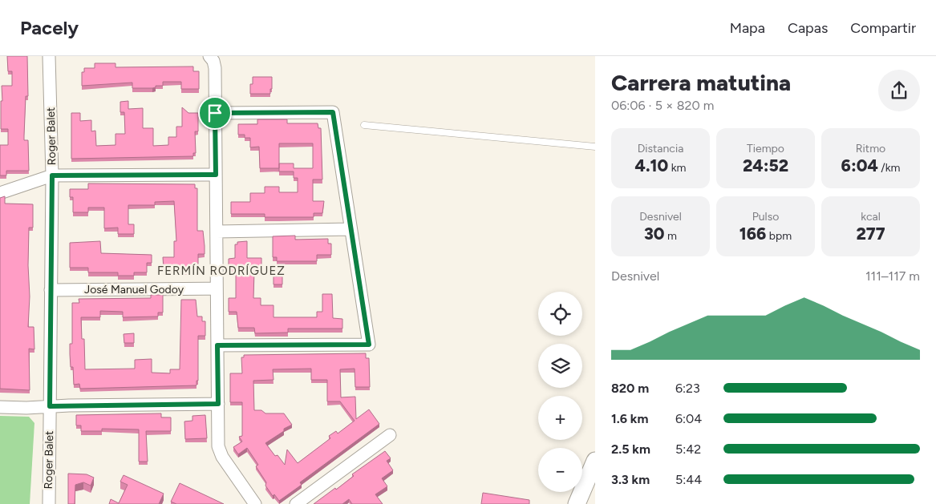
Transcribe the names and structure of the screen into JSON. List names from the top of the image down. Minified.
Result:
{"streets":{"street":["Roger Balet","José Manuel Godoy"]},"crossings":[["Roger Balet","José Manuel Godoy"]],"districts":["FERMÍN RODRÍGUEZ"],"page":{"header":"Pacely","nav":["Mapa","Capas","Compartir"],"heading":["Carrera matutina","06:06 · 5 × 820 m"],"stats":[["Distancia","4.10 km"],["Tiempo","24:52"],["Ritmo","6:04 /km"],["Desnivel","30 m"],["Pulso","166 bpm"],["kcal","277"]],"chart":["Desnivel","111–117 m"],"map_buttons":["+","−"],"list":[{"name":"820 m","note":"6:23"},{"name":"1.6 km","note":"6:04"},{"name":"2.5 km","note":"5:42"},{"name":"3.3 km","note":"5:44"}]}}
